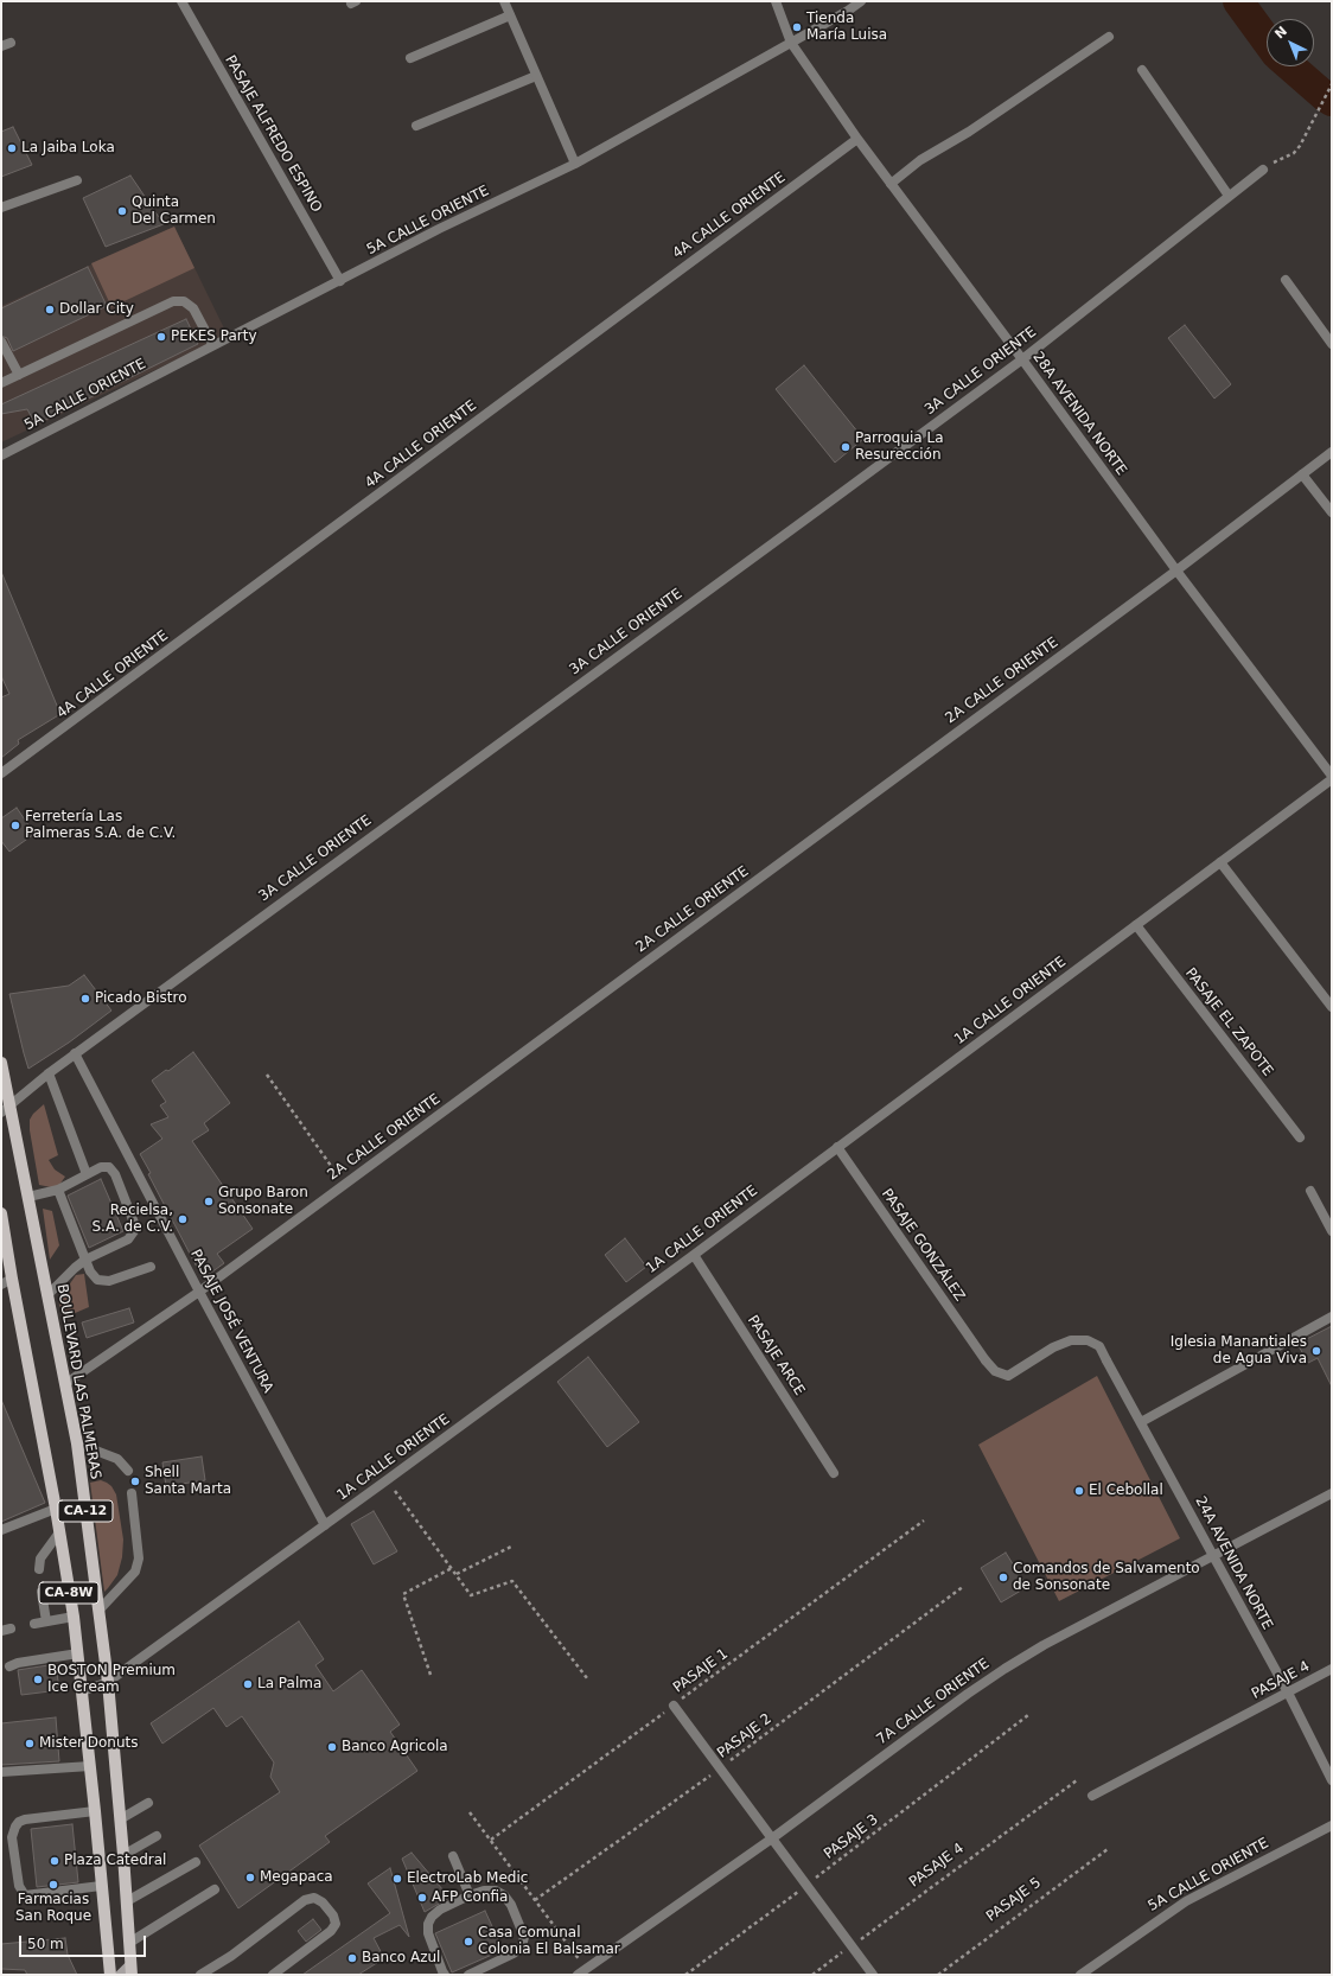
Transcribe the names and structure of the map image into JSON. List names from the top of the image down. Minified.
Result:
{"streets":{"main road":["BOULEVARD LAS PALMERAS","CA-12","CA-8W"],"street":["PASAJE ALFREDO ESPINO","4A CALLE ORIENTE","5A CALLE ORIENTE","3A CALLE ORIENTE","28A AVENIDA NORTE","2A CALLE ORIENTE","1A CALLE ORIENTE","PASAJE EL ZAPOTE","PASAJE GONZÁLEZ","PASAJE JOSÉ VENTURA","PASAJE ARCE","24A AVENIDA NORTE","PASAJE 4","7A CALLE ORIENTE"],"path":["PASAJE 1","PASAJE 2","PASAJE 3","PASAJE 5"]},"crossings":[["PASAJE ALFREDO ESPINO","5A CALLE ORIENTE"],["4A CALLE ORIENTE","28A AVENIDA NORTE"],["5A CALLE ORIENTE","28A AVENIDA NORTE"],["3A CALLE ORIENTE","28A AVENIDA NORTE"],["3A CALLE ORIENTE","PASAJE JOSÉ VENTURA"],["3A CALLE ORIENTE","BOULEVARD LAS PALMERAS"],["28A AVENIDA NORTE","2A CALLE ORIENTE"],["2A CALLE ORIENTE","PASAJE JOSÉ VENTURA"],["2A CALLE ORIENTE","BOULEVARD LAS PALMERAS"],["1A CALLE ORIENTE","PASAJE EL ZAPOTE"],["1A CALLE ORIENTE","PASAJE GONZÁLEZ"],["1A CALLE ORIENTE","PASAJE JOSÉ VENTURA"],["1A CALLE ORIENTE","PASAJE ARCE"],["1A CALLE ORIENTE","BOULEVARD LAS PALMERAS"],["1A CALLE ORIENTE","CA-8W"],["PASAJE GONZÁLEZ","24A AVENIDA NORTE"],["24A AVENIDA NORTE","PASAJE 4"],["24A AVENIDA NORTE","7A CALLE ORIENTE"]],"places":["Tienda María Luisa","La Jaiba Loka","Quinta Del Carmen","Dollar City","PEKES Party","Parroquia La Resurección","Ferretería Las Palmeras S.A. de C.V.","Picado Bistro","Grupo Baron Sonsonate","Recielsa, S.A. de C.V.","Iglesia Manantiales de Agua Viva","Shell Santa Marta","El Cebollal","Comandos de Salvamento de Sonsonate","BOSTON Premium Ice Cream","La Palma","Mister Donuts","Banco Agricola","Plaza Catedral","Megapaca","ElectroLab Medic","Farmacias San Roque","AFP Confia","Casa Comunal Colonia El Balsamar","Banco Azul"],"scale_bar":"50 m","north":"top left"}
